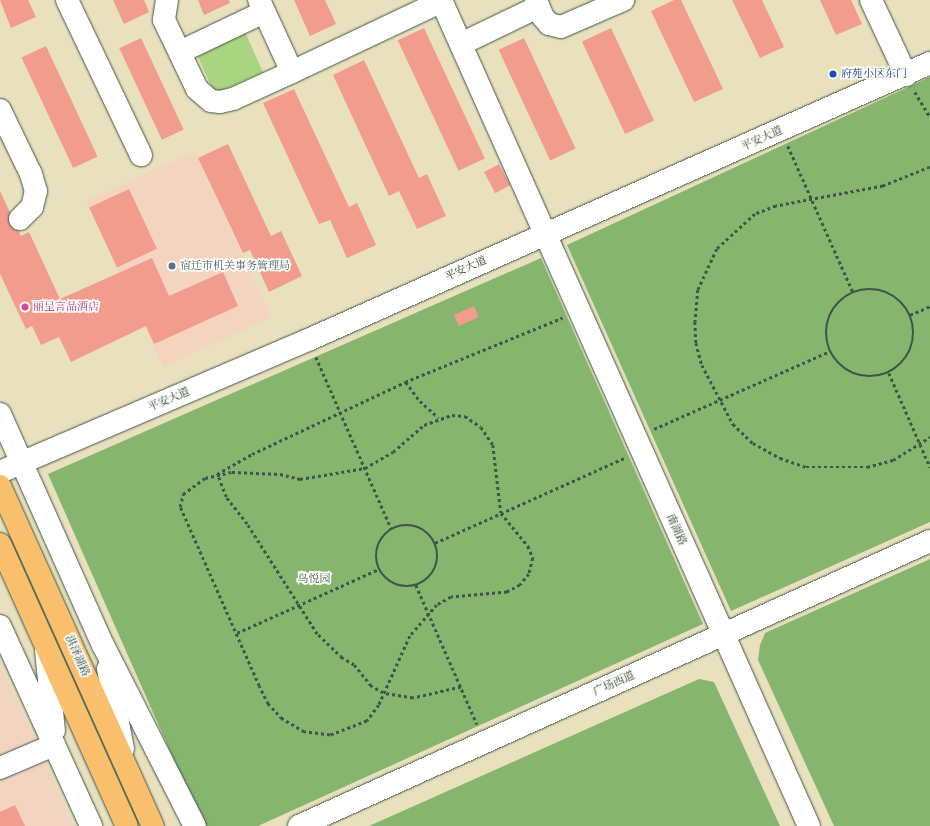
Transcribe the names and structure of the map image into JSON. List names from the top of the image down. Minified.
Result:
{"streets":{"main road":["洪泽湖路"],"street":["平安大道","南湖路","广场西道"]},"crossings":[["平安大道","南湖路"],["南湖路","广场西道"]],"parks":["鸟悦园"],"places":["府苑小区东门","宿迁市机关事务管理局","丽呈言品酒店"]}
